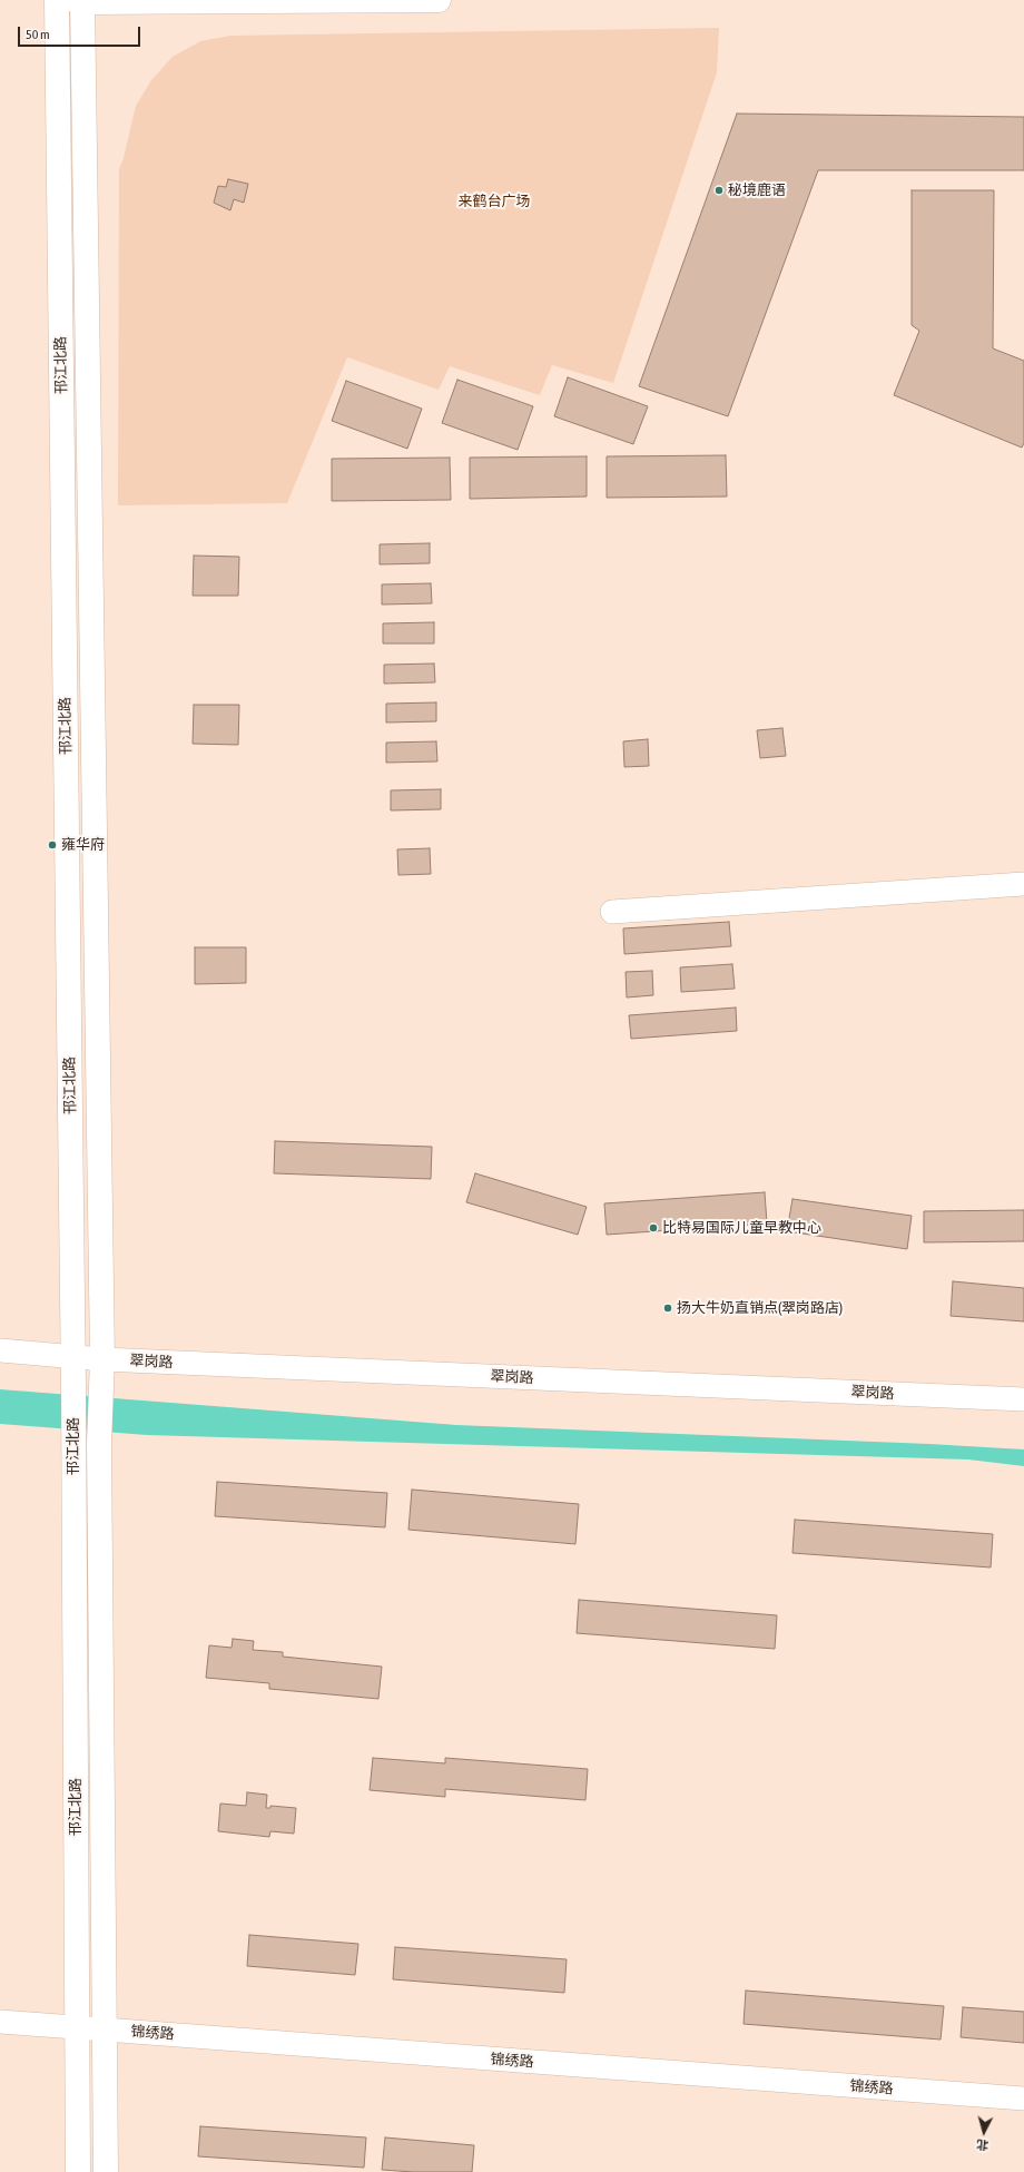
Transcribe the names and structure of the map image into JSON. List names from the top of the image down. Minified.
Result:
{"streets":{"main road":["邗江北路"],"street":["翠岗路","锦绣路"]},"crossings":[["邗江北路","翠岗路"],["邗江北路","锦绣路"]],"parks":["来鹤台广场"],"places":["秘境鹿语","雍华府","比特易国际儿童早教中心","扬大牛奶直销点(翠岗路店)"],"scale_bar":"50 m","north":"bottom"}
